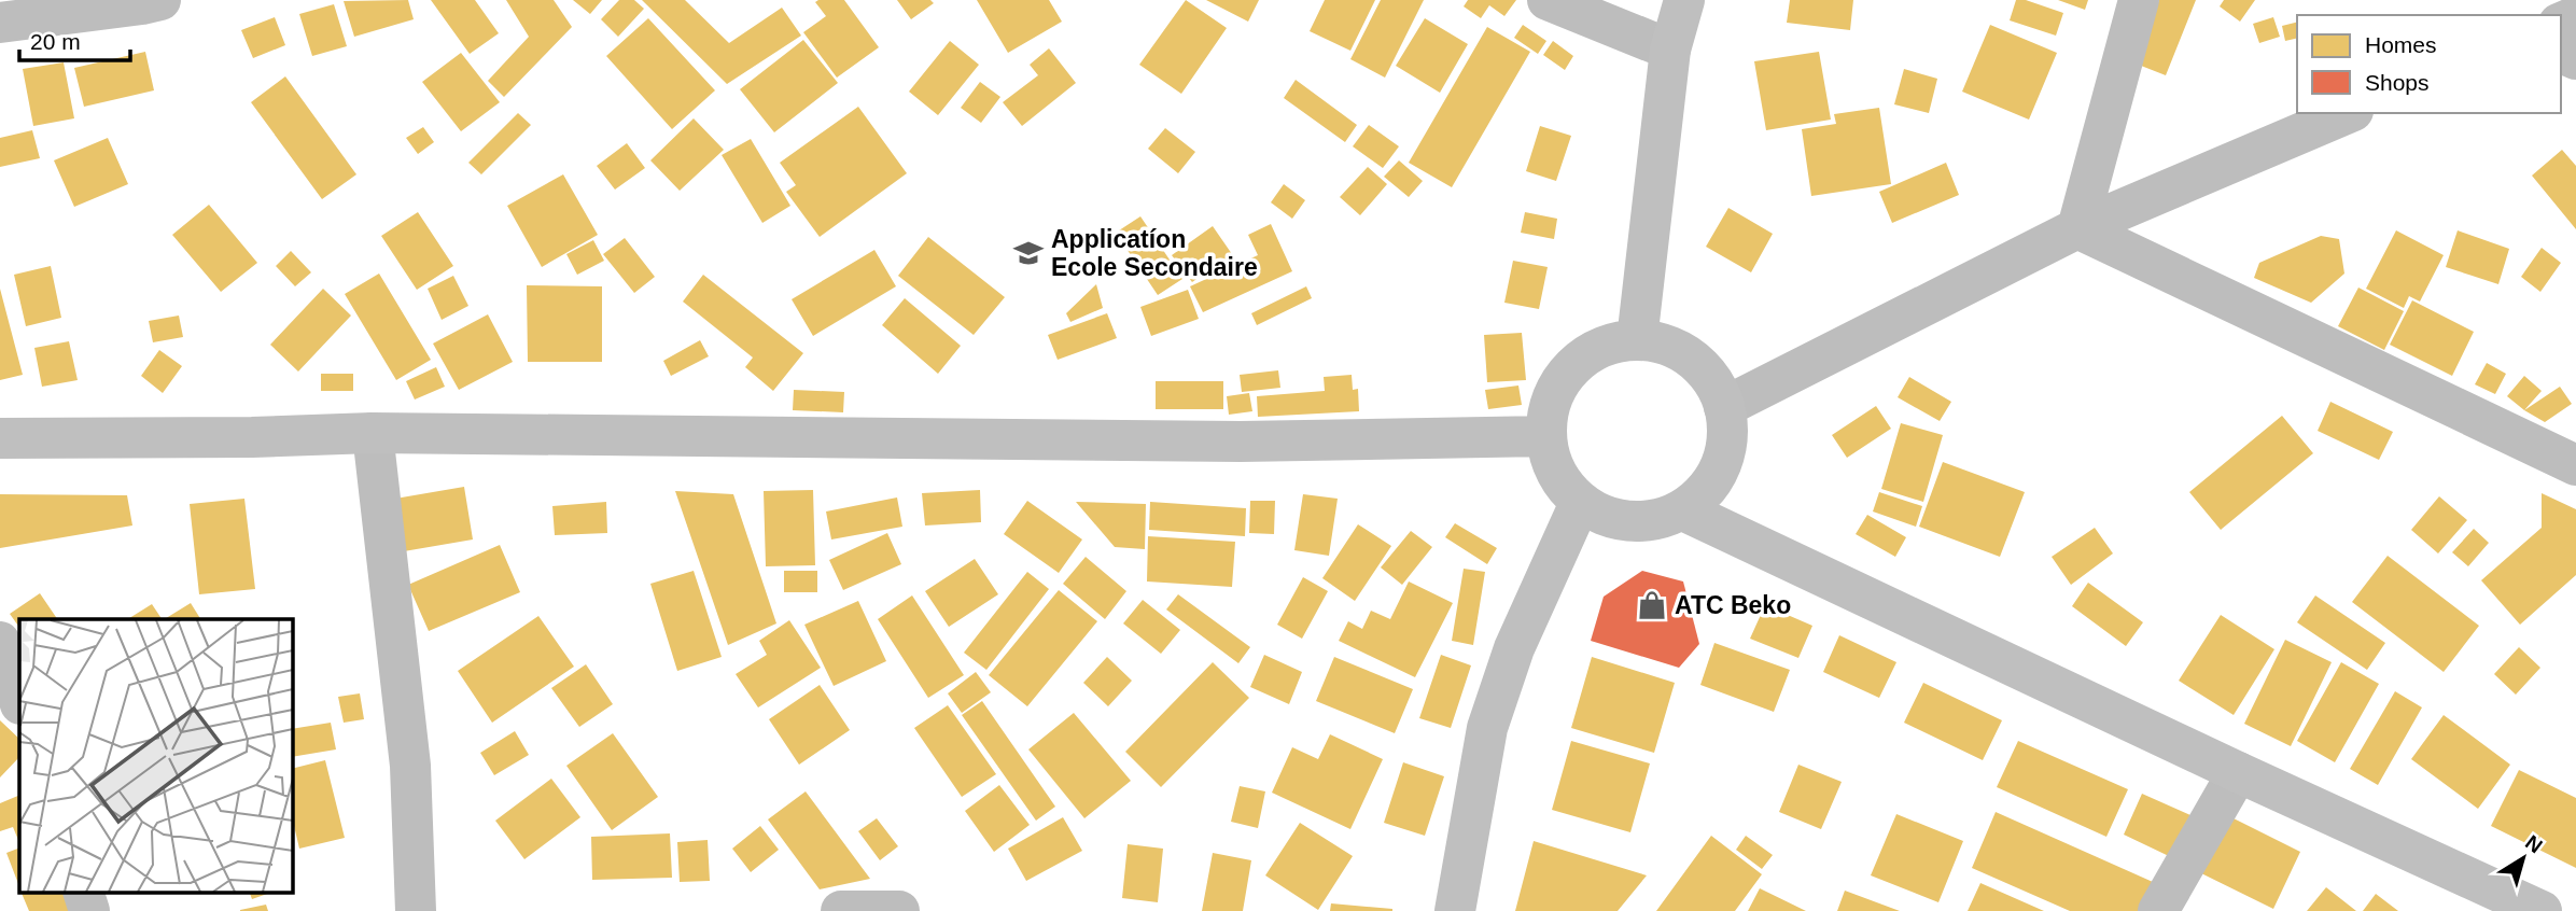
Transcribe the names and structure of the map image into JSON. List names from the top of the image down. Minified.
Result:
{"places":{"school or university":["Applicatíon Ecole Secondaire"],"shop":["ATC Beko"]},"legend":["Homes","Shops"],"scale_bar":"20 m","north":"top right"}
